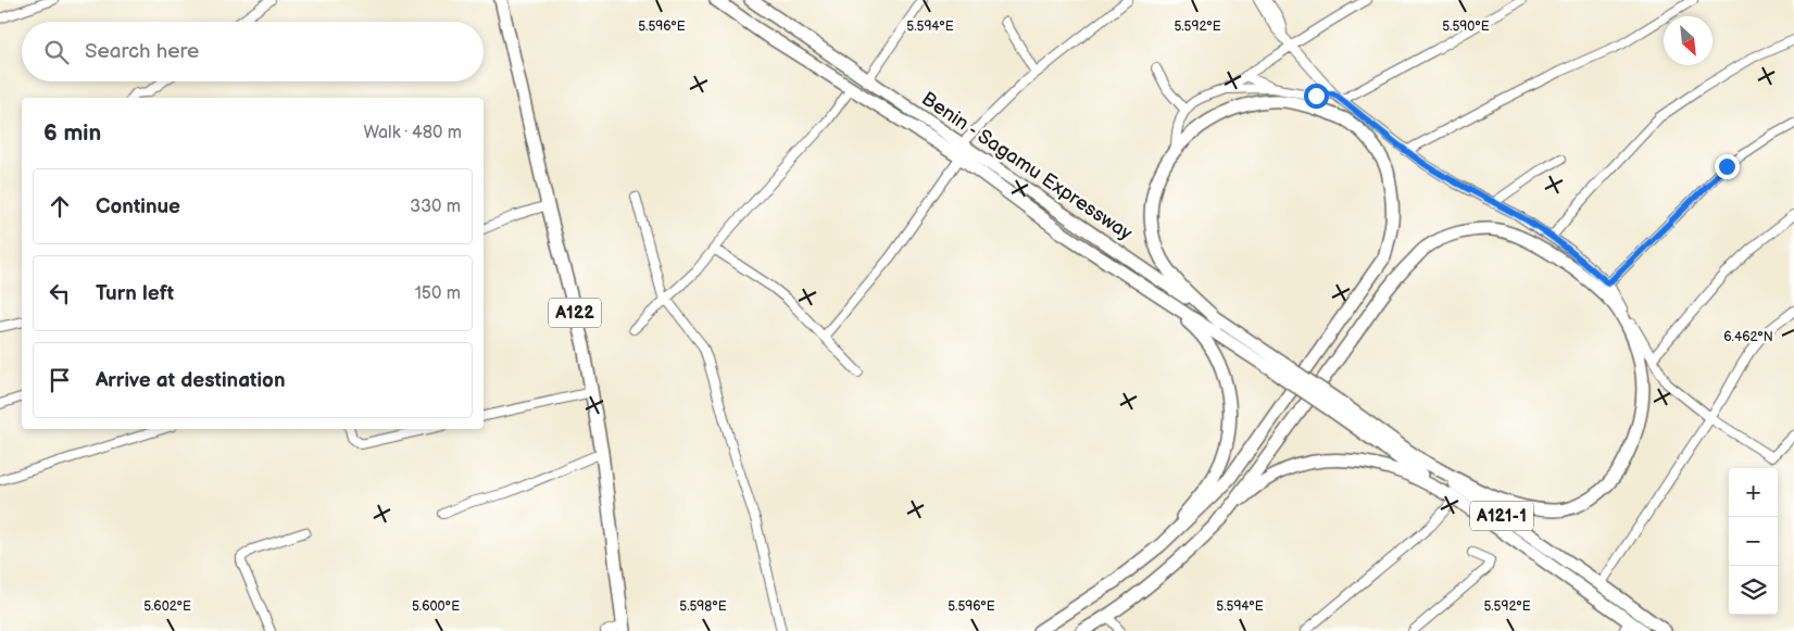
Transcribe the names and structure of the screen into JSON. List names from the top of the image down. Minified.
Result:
{"streets":{"highway":["Benin - Sagamu Expressway","A122","A121-1"]},"north":"bottom right","page":{"search":"Search here","heading":["6 min","Walk · 480 m"],"list":[["Continue","330 m"],["Turn left","150 m"],"Arrive at destination"],"map_buttons":["+","−"]},"coordinates":["5.596°E","5.594°E","5.592°E","5.590°E","6.462°N","5.602°E","5.600°E","5.598°E"]}
